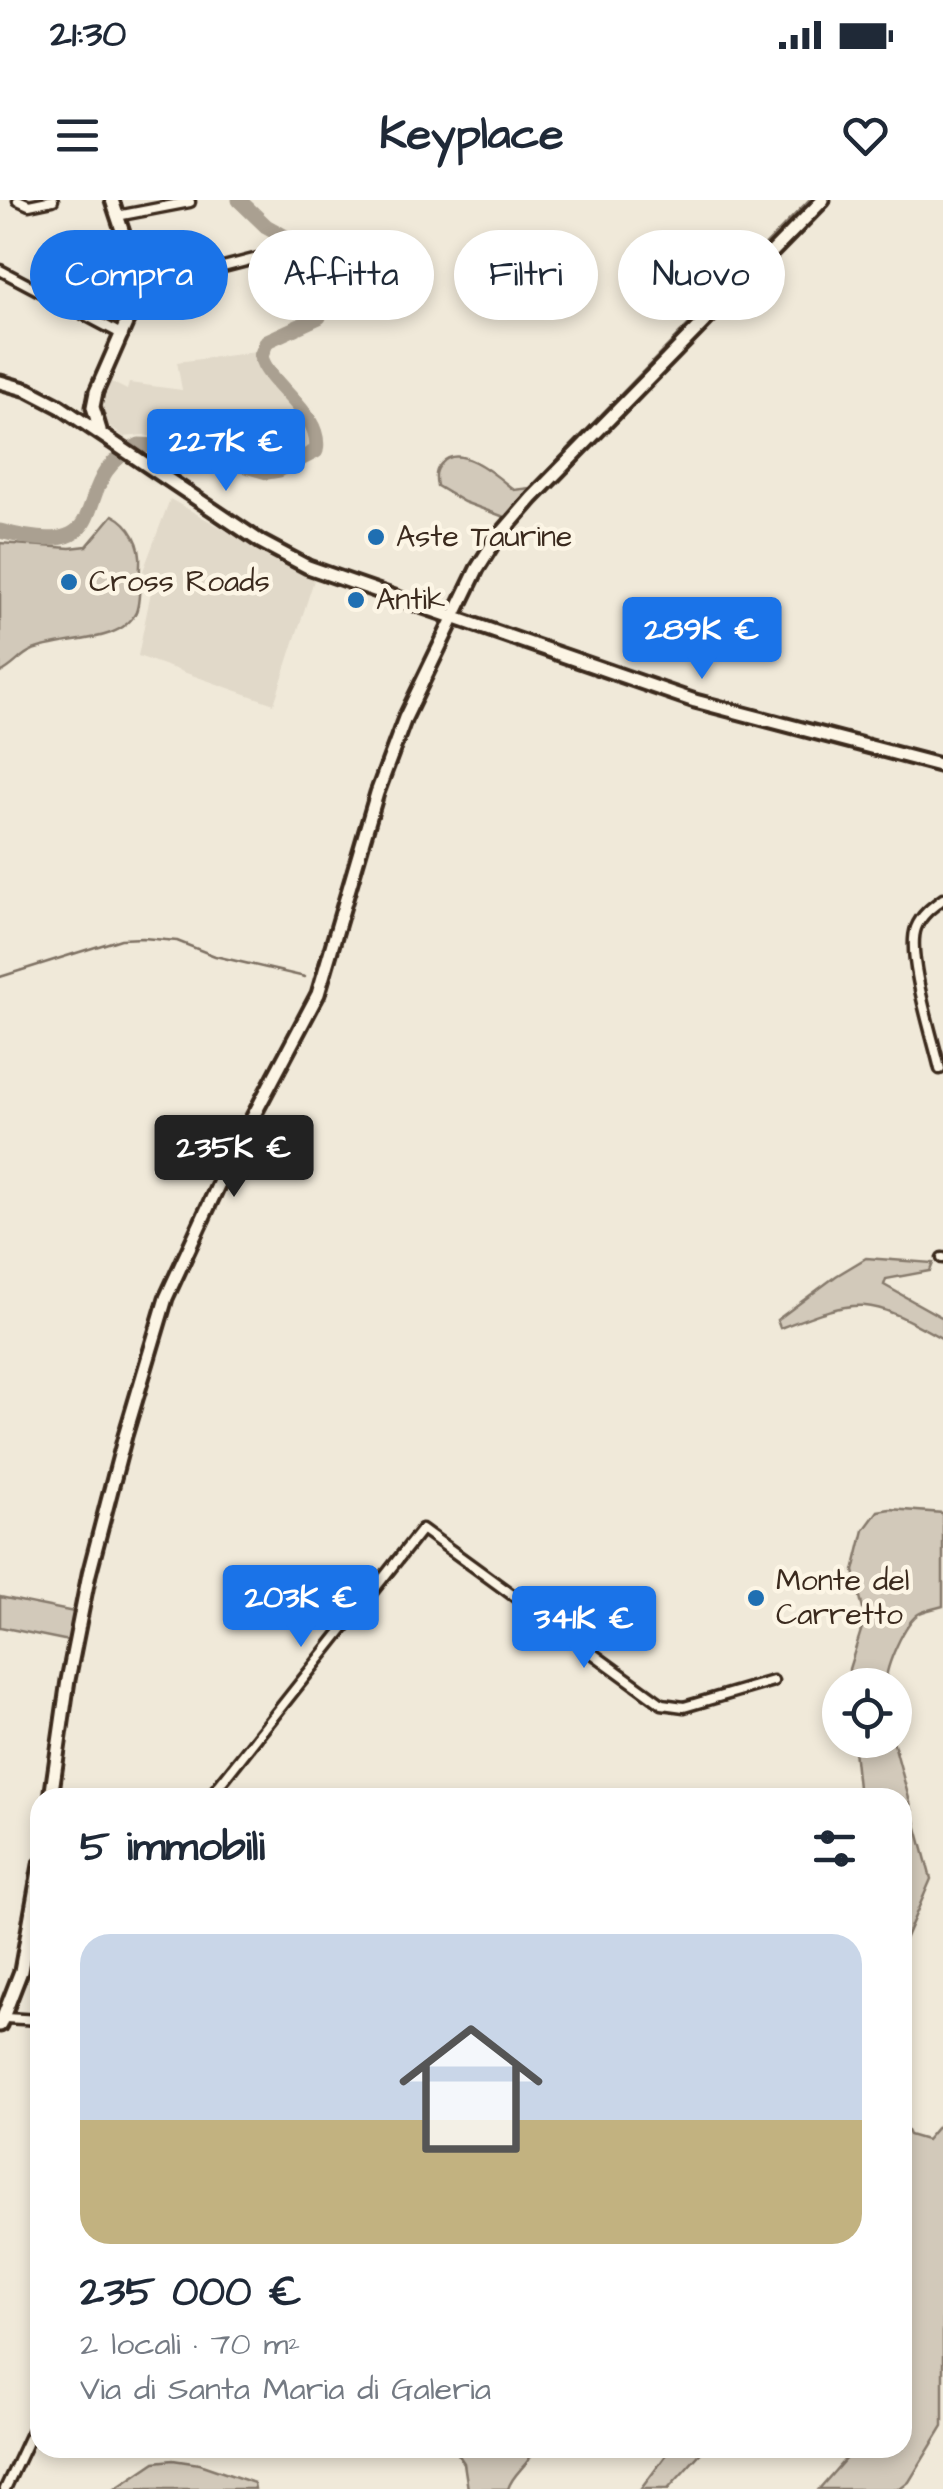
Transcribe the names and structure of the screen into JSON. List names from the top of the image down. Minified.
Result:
{"places":["Aste Taurine","Cross Roads","Antik","Monte del Carretto"],"page":{"status":"21:30","header":"Keyplace","chip":["Compra","Affitta","Filtri","Nuovo"],"price":["227K €","289K €","235K €","203K €","341K €"],"heading":"5 immobili","list":[{"name":"235 000 €","note":"2 locali · 70 m² · Via di Santa Maria di Galeria"}]}}
